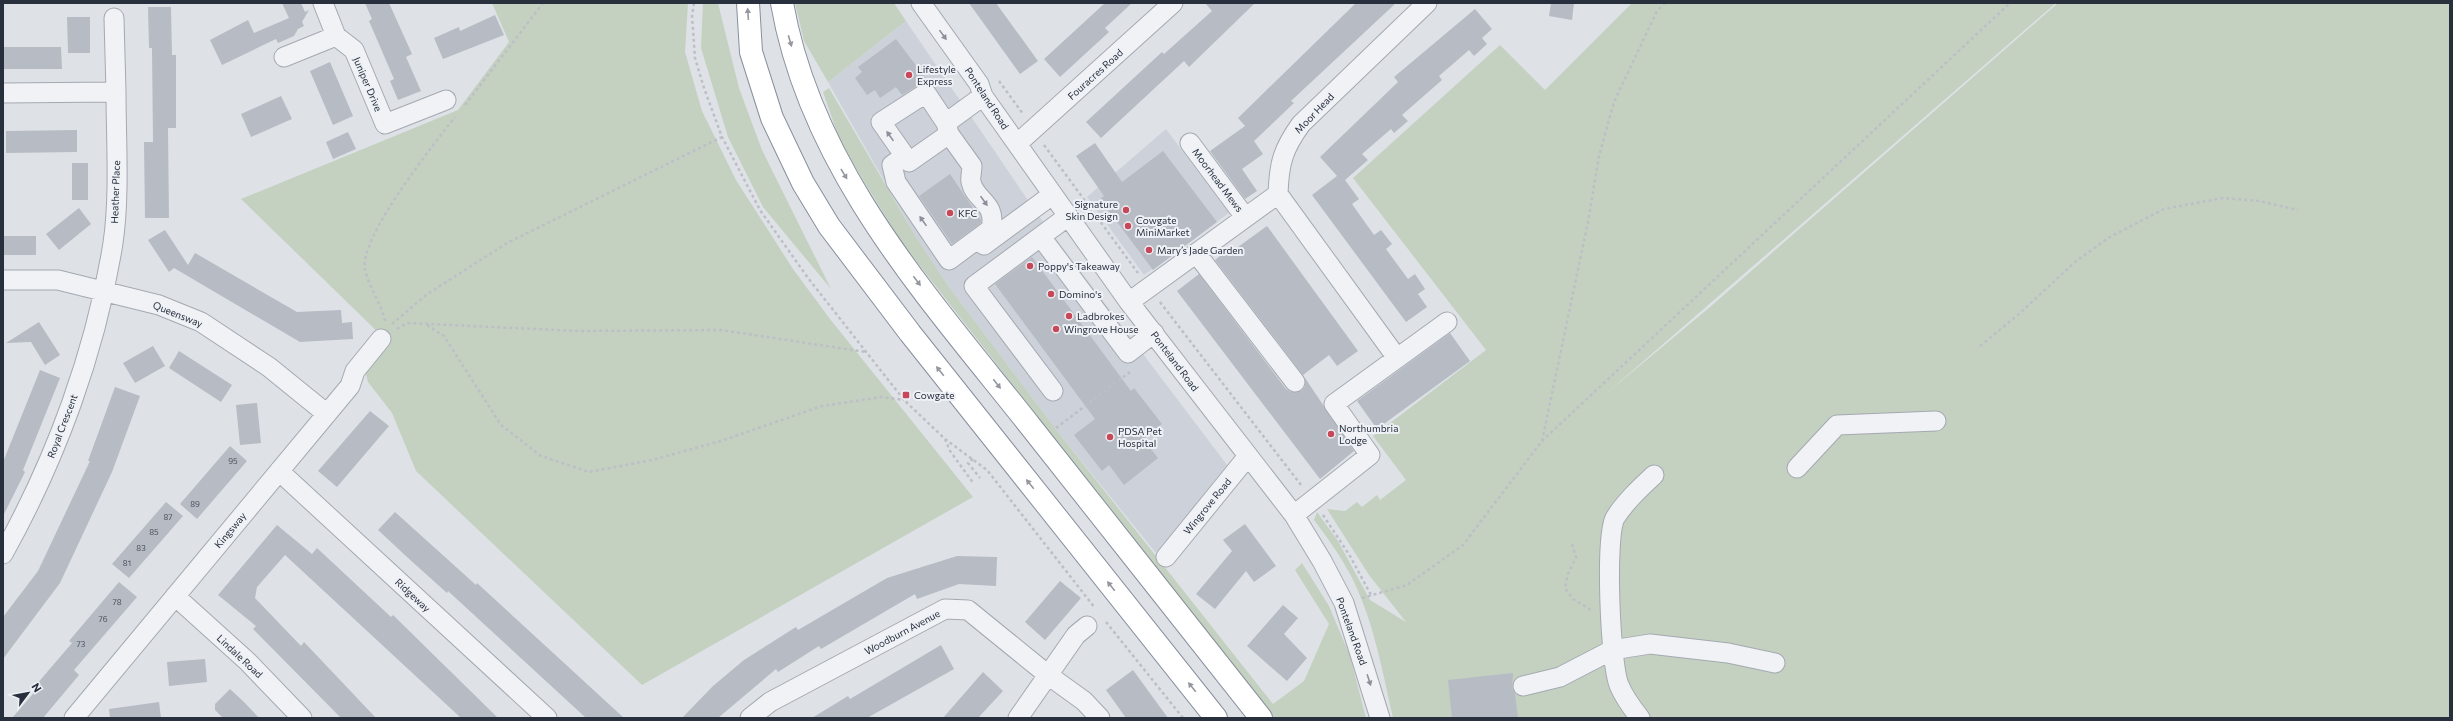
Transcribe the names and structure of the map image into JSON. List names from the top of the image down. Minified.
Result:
{"streets":{"street":["Fouracres Road","Juniper Drive","Ponteland Road","Moor Head","Moorhead Mews","Heather Place","Queensway","Royal Crescent","Wingrove Road","Kingsway","Ridgeway","Woodburn Avenue","Lindale Road"]},"crossings":[["Fouracres Road","Ponteland Road"],["Ponteland Road","Wingrove Road"],["Heather Place","Queensway"],["Heather Place","Royal Crescent"],["Queensway","Royal Crescent"],["Queensway","Kingsway"],["Kingsway","Ridgeway"],["Kingsway","Lindale Road"]],"one_way":["Ponteland Road"],"places":{"other":["Lifestyle Express","Signature Skin Design","KFC","Cowgate MiniMarket","Mary’s Jade Garden","Poppy's Takeaway","Domino's","Ladbrokes","Wingrove House","Northumbria Lodge","PDSA Pet Hospital"],"transit":["Cowgate"]},"house_numbers":["95","89","87","85","83","81","78","76","73"],"north":"top right"}
